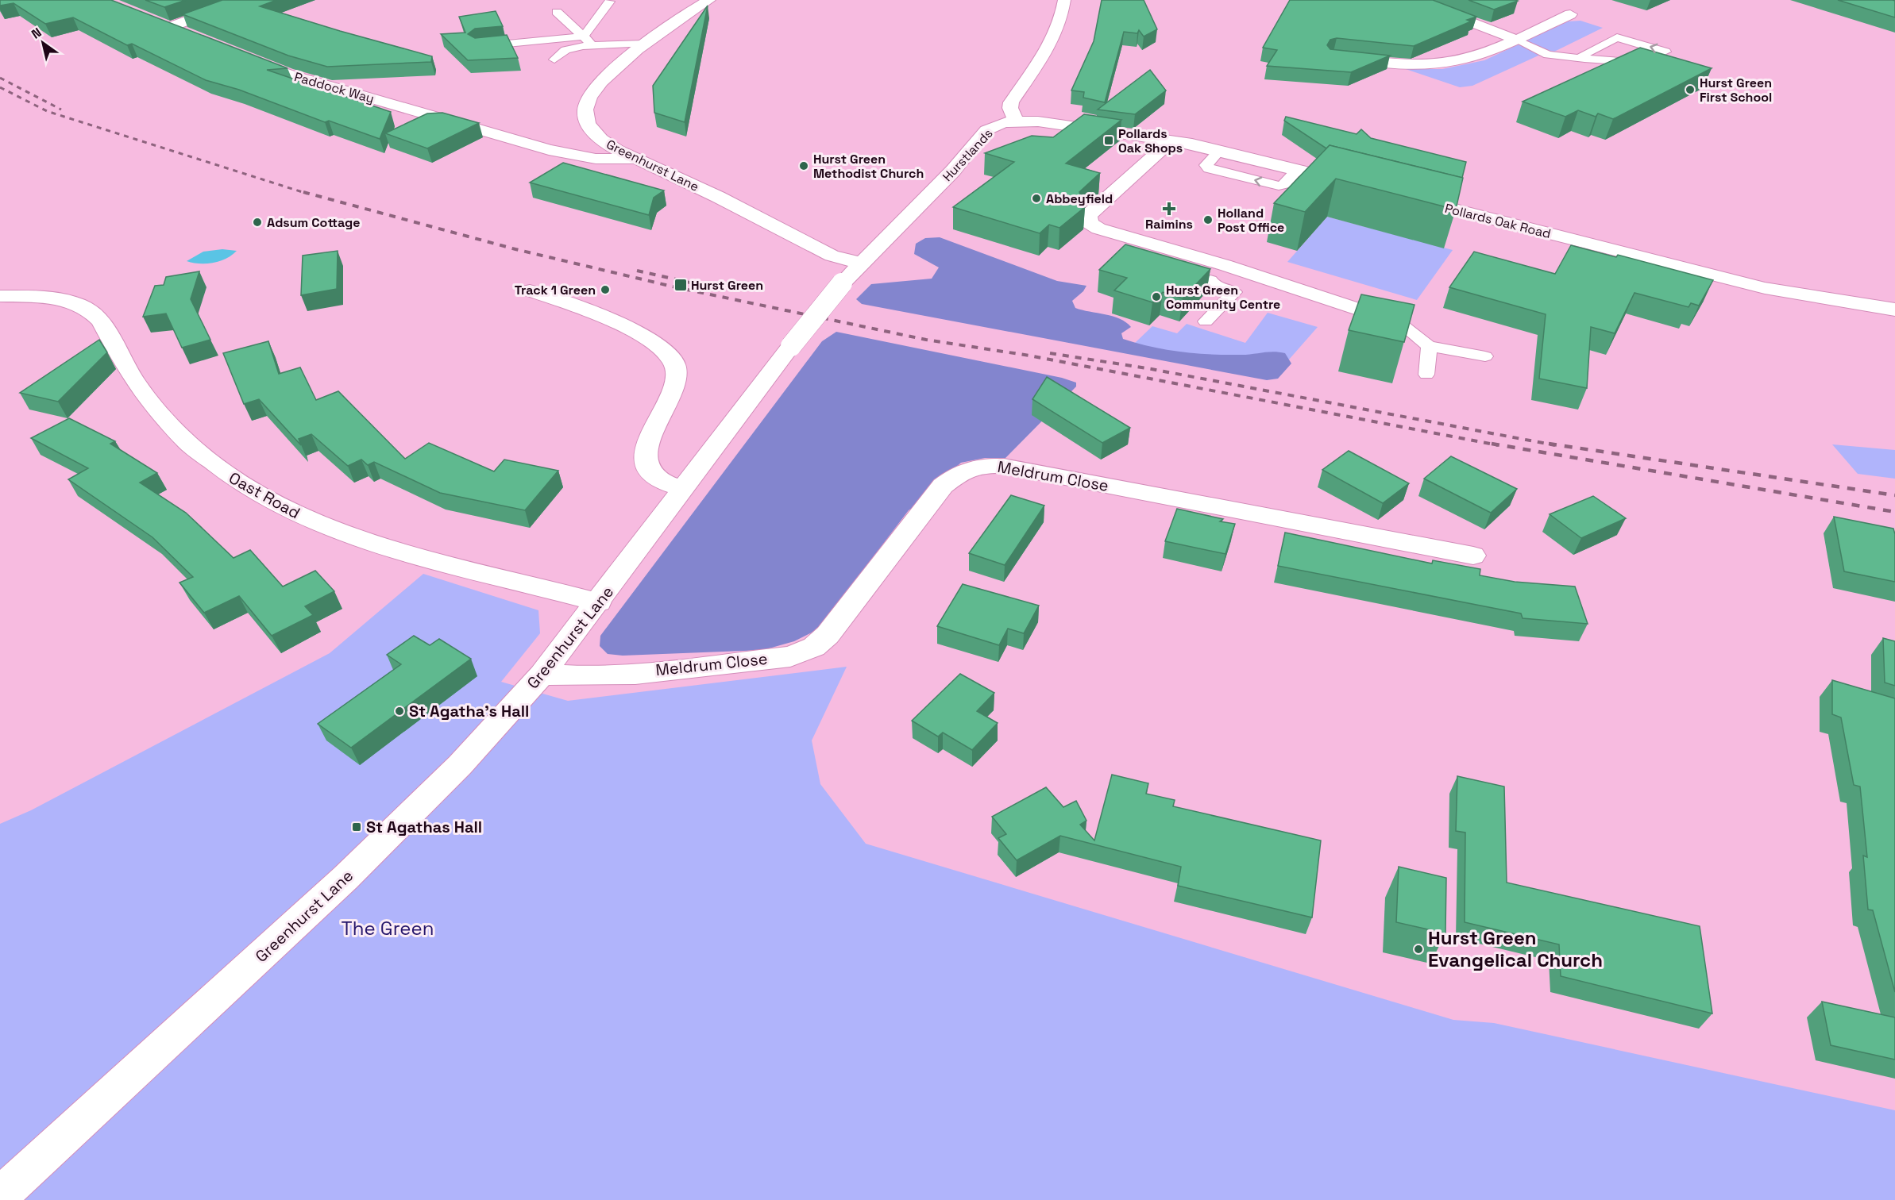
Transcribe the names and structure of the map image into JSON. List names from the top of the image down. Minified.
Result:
{"streets":{"street":["Paddock Way","Hurstlands","Greenhurst Lane","Pollards Oak Road","Meldrum Close","Oast Road"]},"crossings":[["Paddock Way","Greenhurst Lane"],["Hurstlands","Greenhurst Lane"],["Greenhurst Lane","Meldrum Close"],["Greenhurst Lane","Oast Road"]],"parks":["The Green"],"places":{"other":["Hurst Green First School","Hurst Green Methodist Church","Abbeyfield","Holland Post Office","Adsum Cottage","Track 1 Green","Hurst Green Community Centre","St Agatha's Hall","Hurst Green Evangelical Church"],"transit":["Pollards Oak Shops","Hurst Green","St Agathas Hall"],"health":["Raimins"]},"north":"top left"}
